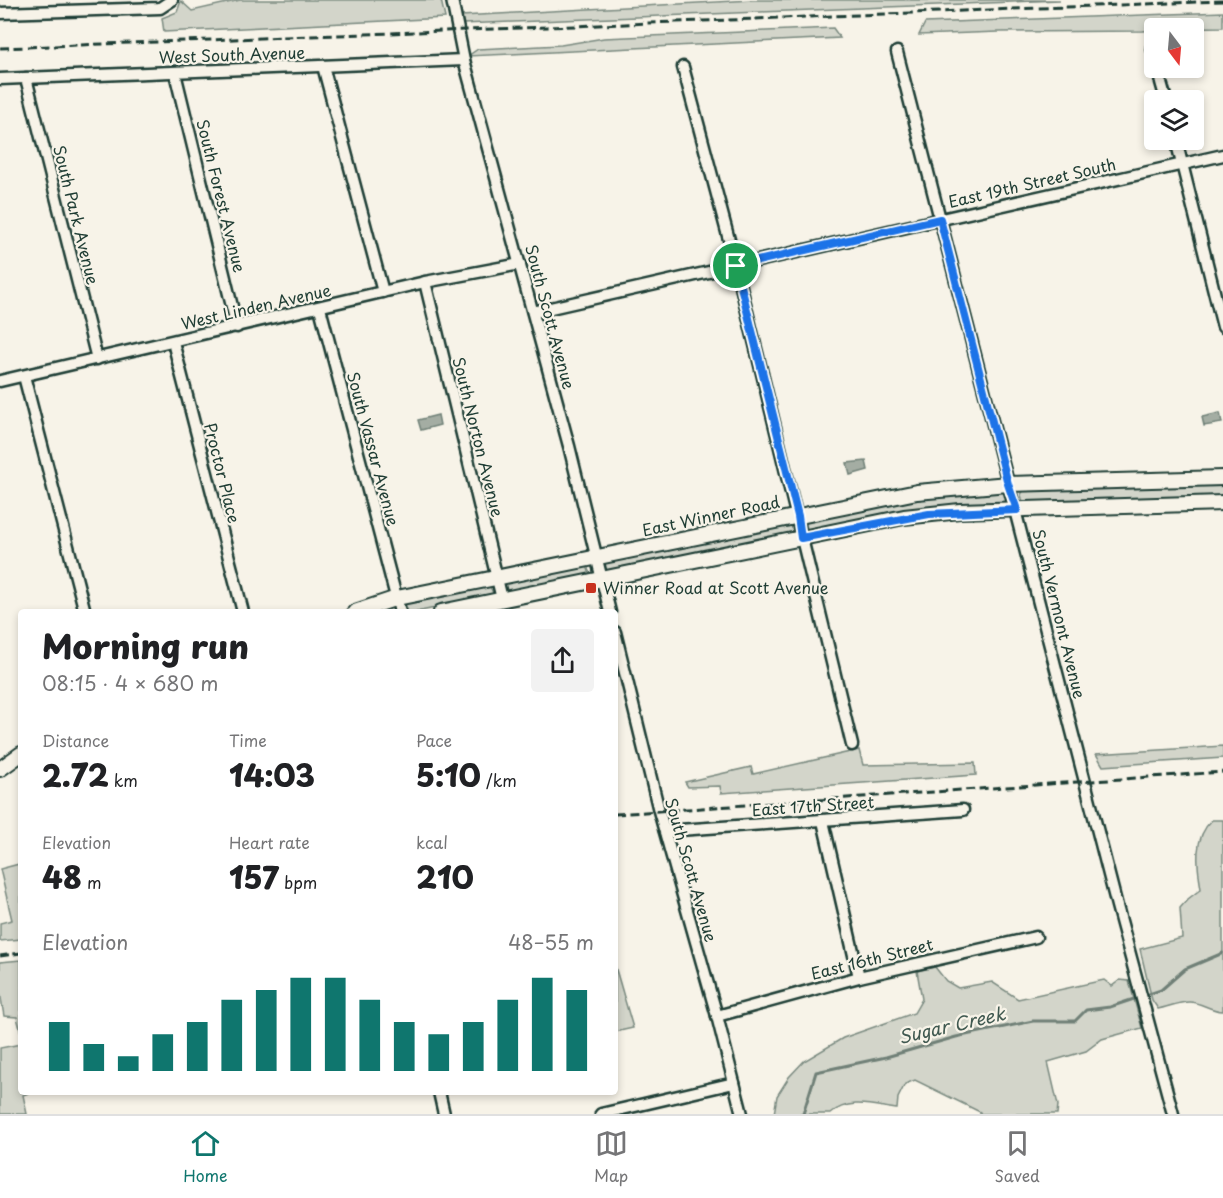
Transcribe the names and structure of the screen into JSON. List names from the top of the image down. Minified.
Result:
{"streets":{"street":["West South Avenue","East 19th Street South","South Forest Avenue","South Park Avenue","West Linden Avenue","South Scott Avenue","South Norton Avenue","South Vassar Avenue","Proctor Place","East Winner Road","South Vermont Avenue","East 17th Street","East 16th Street"]},"crossings":[["West South Avenue","South Forest Avenue"],["West South Avenue","South Park Avenue"],["West South Avenue","South Scott Avenue"],["East 19th Street South","South Scott Avenue"],["East 19th Street South","South Vermont Avenue"],["South Forest Avenue","West Linden Avenue"],["South Park Avenue","West Linden Avenue"],["West Linden Avenue","South Scott Avenue"],["West Linden Avenue","South Norton Avenue"],["West Linden Avenue","South Vassar Avenue"],["West Linden Avenue","Proctor Place"],["South Scott Avenue","East Winner Road"],["South Scott Avenue","East 17th Street"],["South Scott Avenue","East 16th Street"],["South Norton Avenue","East Winner Road"],["South Vassar Avenue","East Winner Road"],["East Winner Road","South Vermont Avenue"]],"water":["Sugar Creek"],"places":{"transit":["Winner Road at Scott Avenue"]},"north":"bottom","page":{"heading":["Morning run","08:15 · 4 × 680 m"],"stats":[["Distance","2.72 km"],["Time","14:03"],["Pace","5:10 /km"],["Elevation","48 m"],["Heart rate","157 bpm"],["kcal","210"]],"chart":["Elevation","48–55 m"],"tabs":["Home","Map","Saved"]}}
